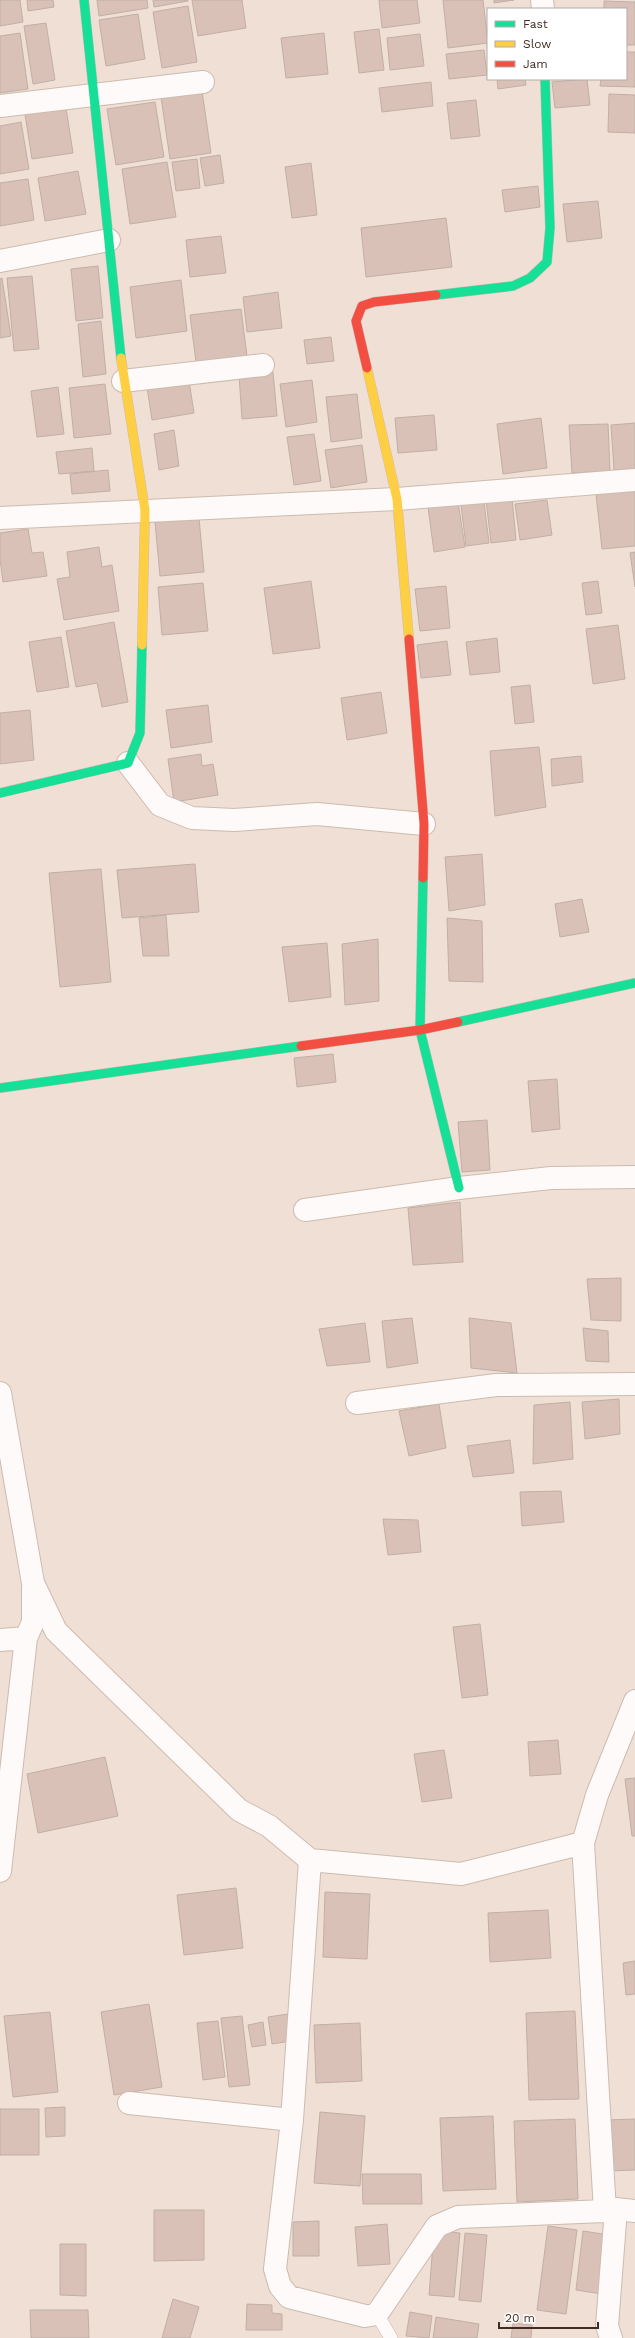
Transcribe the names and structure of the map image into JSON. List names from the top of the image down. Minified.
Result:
{"legend":["Fast","Slow","Jam"],"scale_bar":"20 m"}
